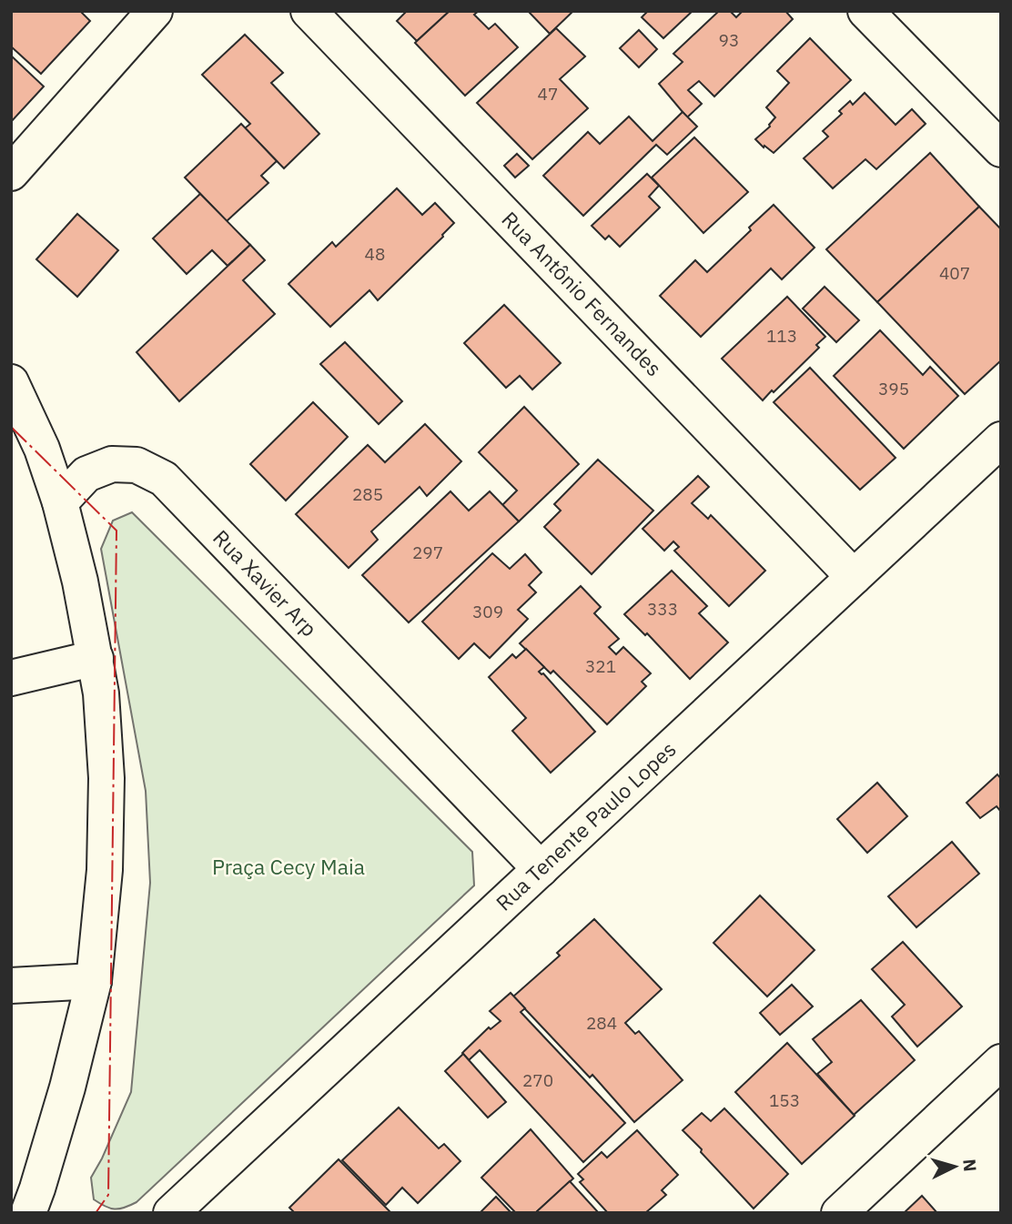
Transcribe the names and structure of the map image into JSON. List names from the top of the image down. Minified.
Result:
{"streets":{"street":["Rua Antônio Fernandes","Rua Xavier Arp","Rua Tenente Paulo Lopes"]},"crossings":[["Rua Antônio Fernandes","Rua Tenente Paulo Lopes"],["Rua Xavier Arp","Rua Tenente Paulo Lopes"]],"parks":["Praça Cecy Maia"],"house_numbers":["93","47","48","407","113","395","285","297","333","309","321","284","270","153"],"north":"right"}
